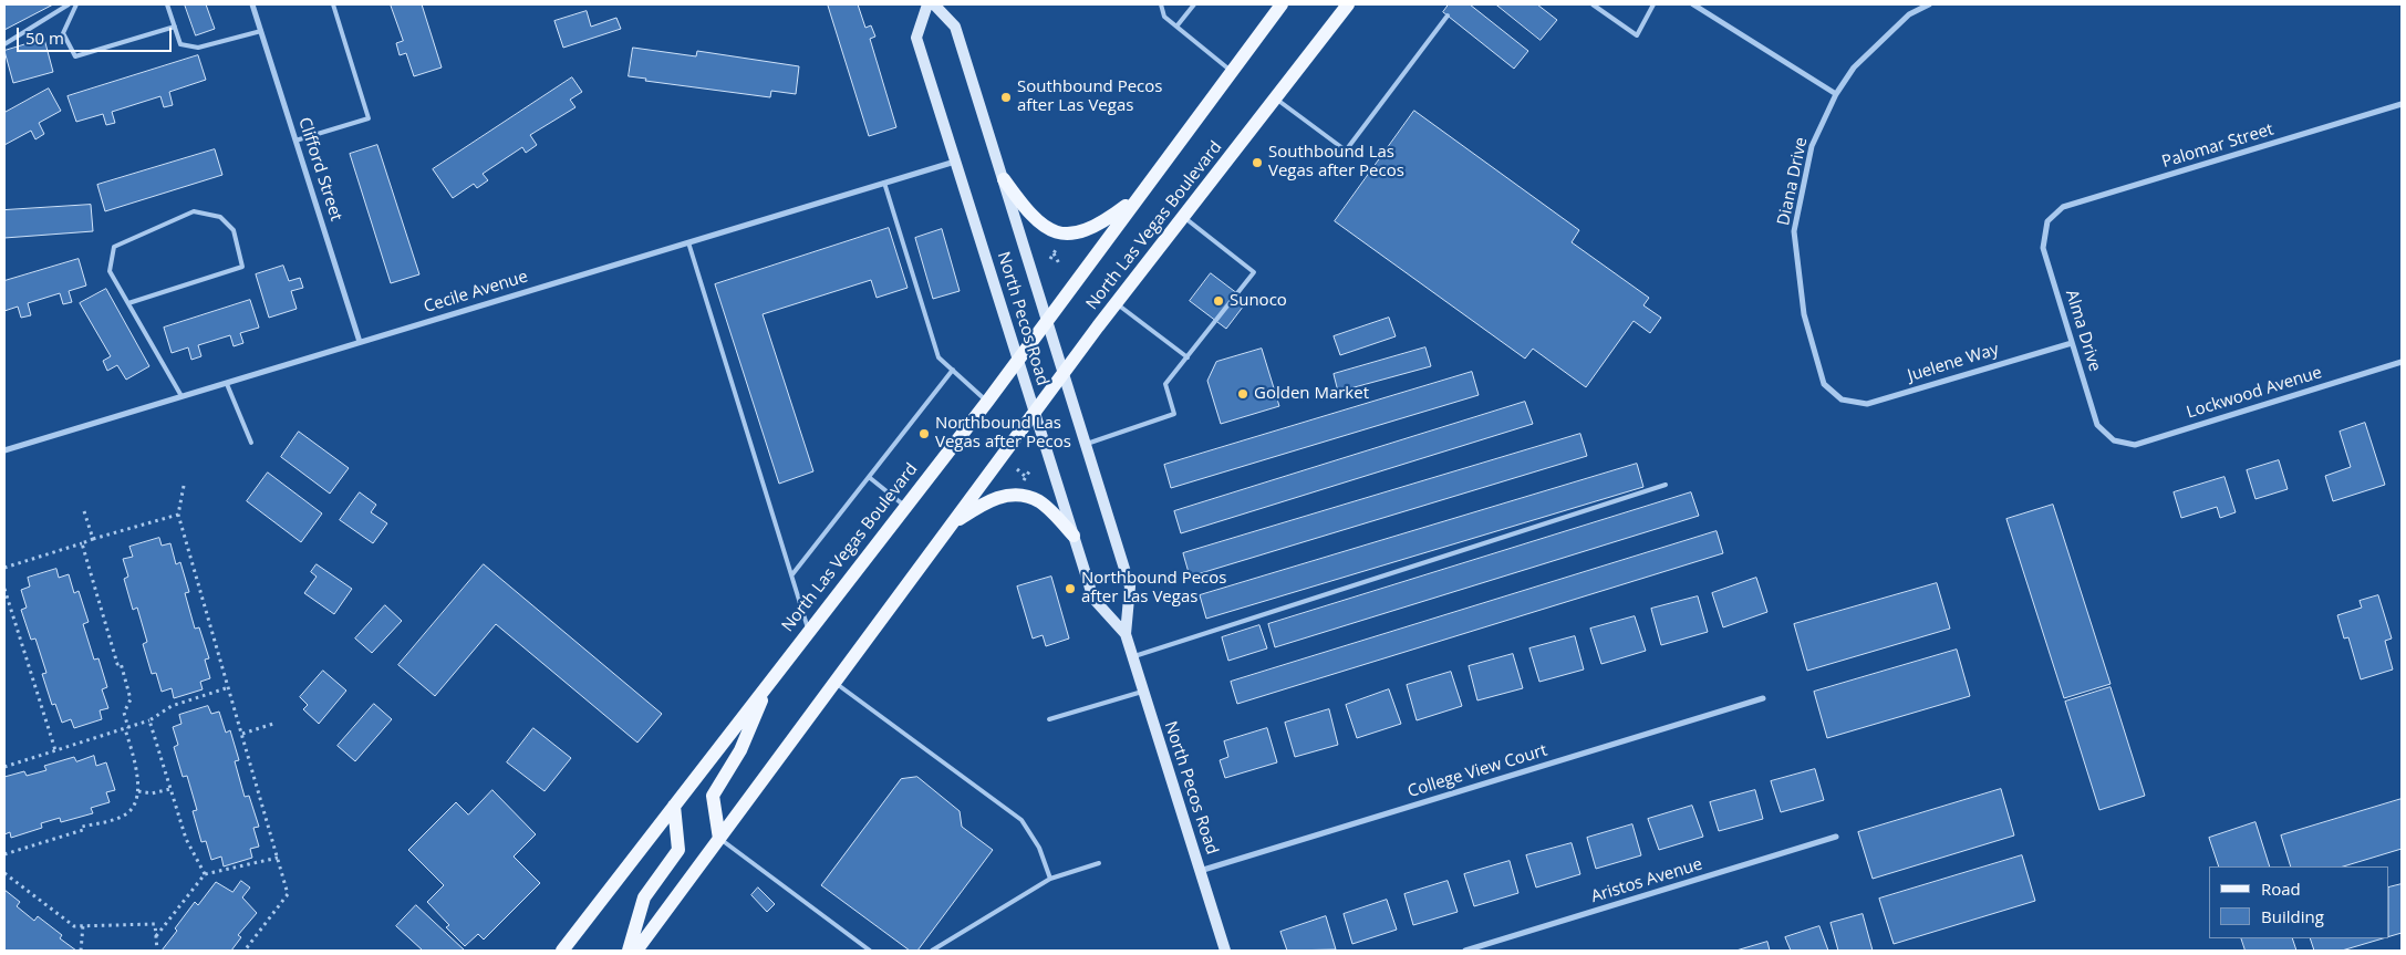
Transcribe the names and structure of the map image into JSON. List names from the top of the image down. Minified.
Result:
{"streets":{"main road":["North Las Vegas Boulevard","North Pecos Road"],"street":["Palomar Street","Clifford Street","Diana Drive","Cecile Avenue","Alma Drive","Juelene Way","Lockwood Avenue","College View Court","Aristos Avenue"]},"crossings":[["Palomar Street","Alma Drive"],["Clifford Street","Cecile Avenue"],["Diana Drive","Juelene Way"],["North Las Vegas Boulevard","North Pecos Road"],["Cecile Avenue","North Pecos Road"],["North Pecos Road","College View Court"],["Alma Drive","Juelene Way"],["Alma Drive","Lockwood Avenue"]],"places":["Southbound Pecos after Las Vegas","Southbound Las Vegas after Pecos","Sunoco","Golden Market","Northbound Las Vegas after Pecos","Northbound Pecos after Las Vegas"],"legend":["Road","Building"],"scale_bar":"50 m"}
